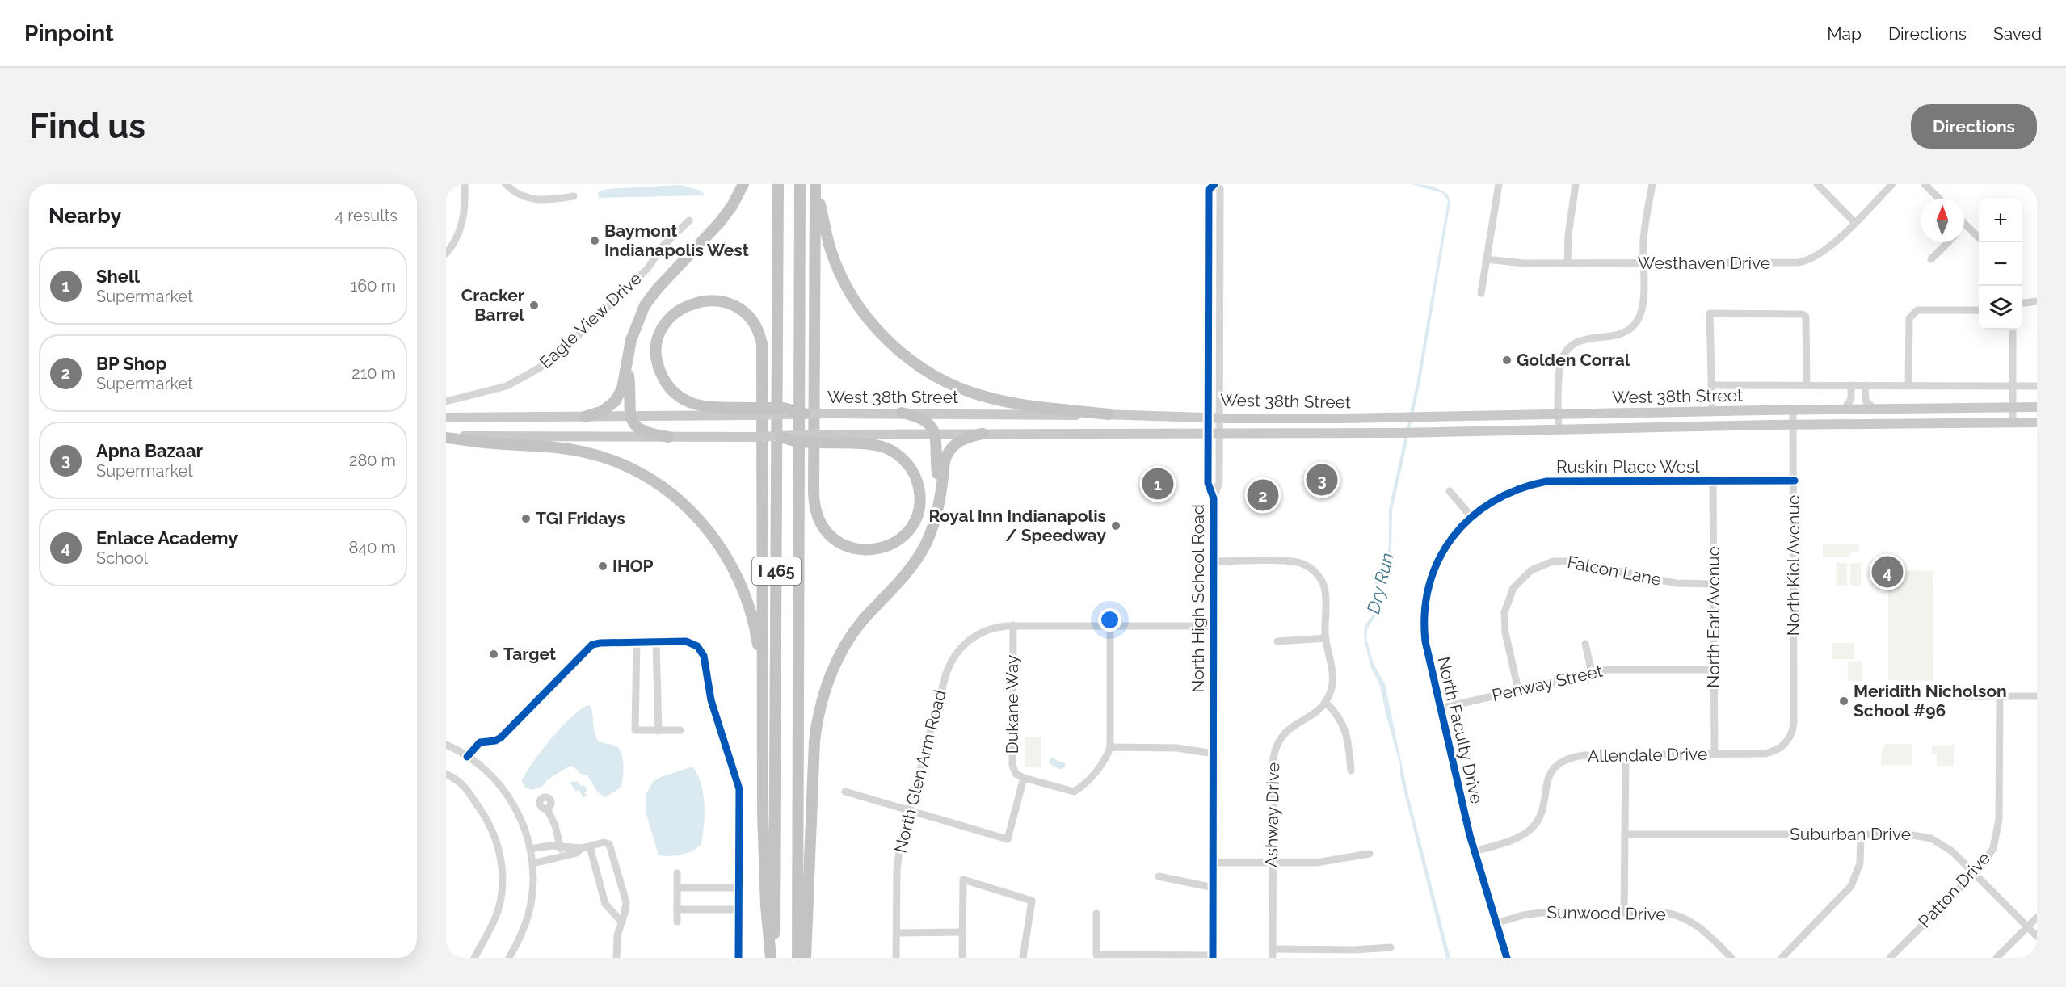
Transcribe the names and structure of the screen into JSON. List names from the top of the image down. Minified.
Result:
{"streets":{"highway":["I 465"],"main road":["West 38th Street"],"street":["Westhaven Drive","Eagle View Drive","Ruskin Place West","North Kiel Avenue","Falcon Lane","North High School Road","North Earl Avenue","Penway Street","Dukane Way","North Faculty Drive","Allendale Drive","North Glen Arm Road","Ashway Drive","Suburban Drive","Patton Drive","Sunwood Drive"]},"crossings":[["West 38th Street","North Kiel Avenue"],["West 38th Street","North High School Road"],["Ruskin Place West","North Kiel Avenue"],["Ruskin Place West","North Earl Avenue"],["Ruskin Place West","North Faculty Drive"],["North Kiel Avenue","Allendale Drive"],["Falcon Lane","North Earl Avenue"],["Falcon Lane","Penway Street"],["North High School Road","North Glen Arm Road"],["North Earl Avenue","Penway Street"],["North Earl Avenue","Allendale Drive"],["Penway Street","North Faculty Drive"],["Dukane Way","North Glen Arm Road"],["North Faculty Drive","Allendale Drive"],["North Faculty Drive","Sunwood Drive"],["Suburban Drive","Patton Drive"]],"water":["Dry Run"],"places":["Baymont Indianapolis West","Cracker Barrel","Golden Corral","TGI Fridays","Royal Inn Indianapolis / Speedway","IHOP","Target","Meridith Nicholson School #96"],"north":"top","page":{"header":"Pinpoint","nav":["Map","Directions","Saved"],"buttons":"Directions","title":"Find us","heading":["Nearby","4 results"],"map_buttons":["+","−"],"list":[{"mark":"1","name":"Shell","note":"Supermarket","value":"160 m"},{"mark":"2","name":"BP Shop","note":"Supermarket","value":"210 m"},{"mark":"3","name":"Apna Bazaar","note":"Supermarket","value":"280 m"},{"mark":"4","name":"Enlace Academy","note":"School","value":"840 m"}],"pins":["3","1","2","4"]}}
